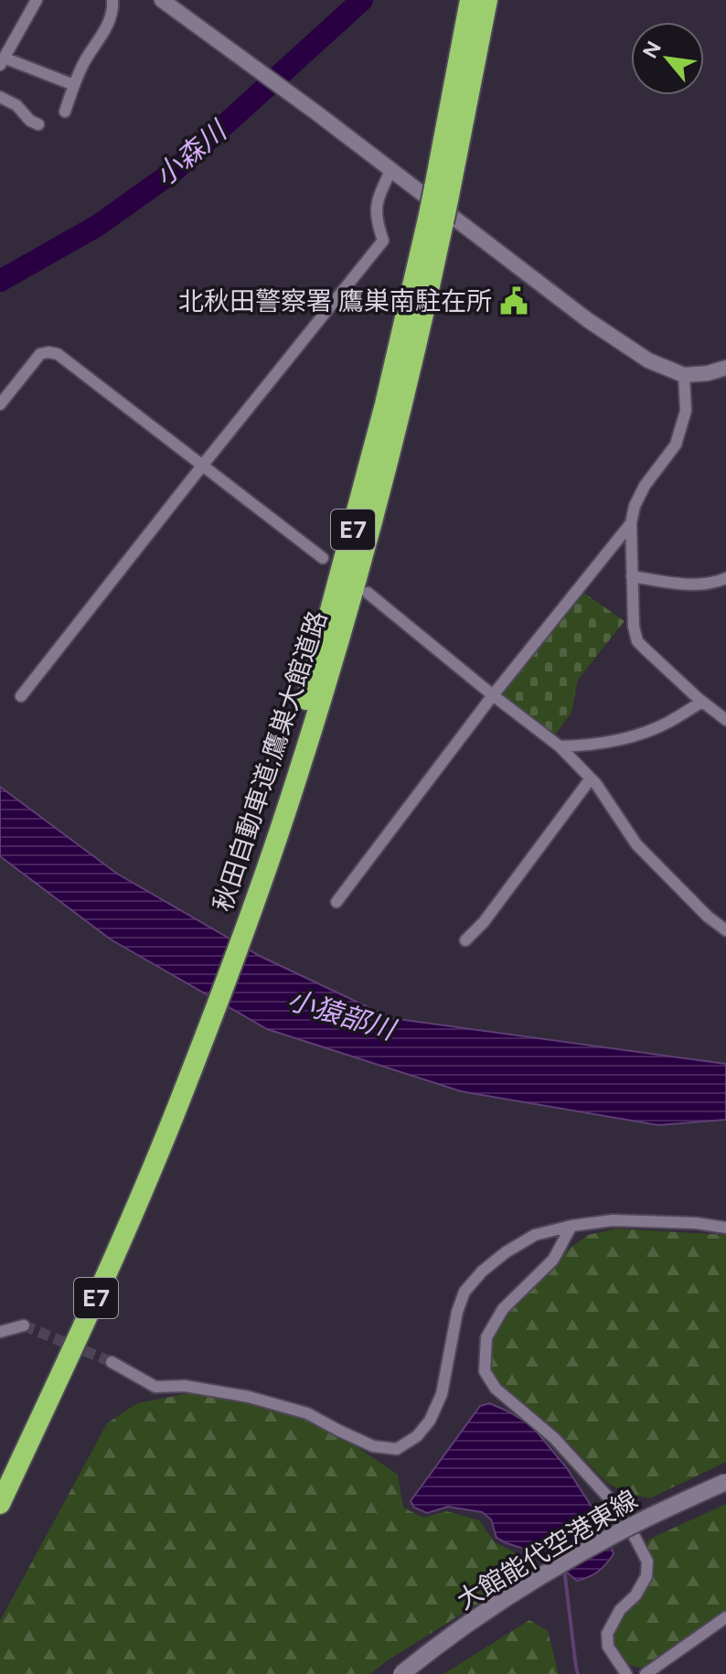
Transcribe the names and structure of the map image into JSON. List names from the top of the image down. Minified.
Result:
{"streets":{"highway":["E7","秋田自動車道;鷹巣大館道路"],"main road":["大館能代空港東線"]},"water":["小森川","小猿部川"],"places":{"public building":["北秋田警察署 鷹巣南駐在所"]},"north":"top left"}
